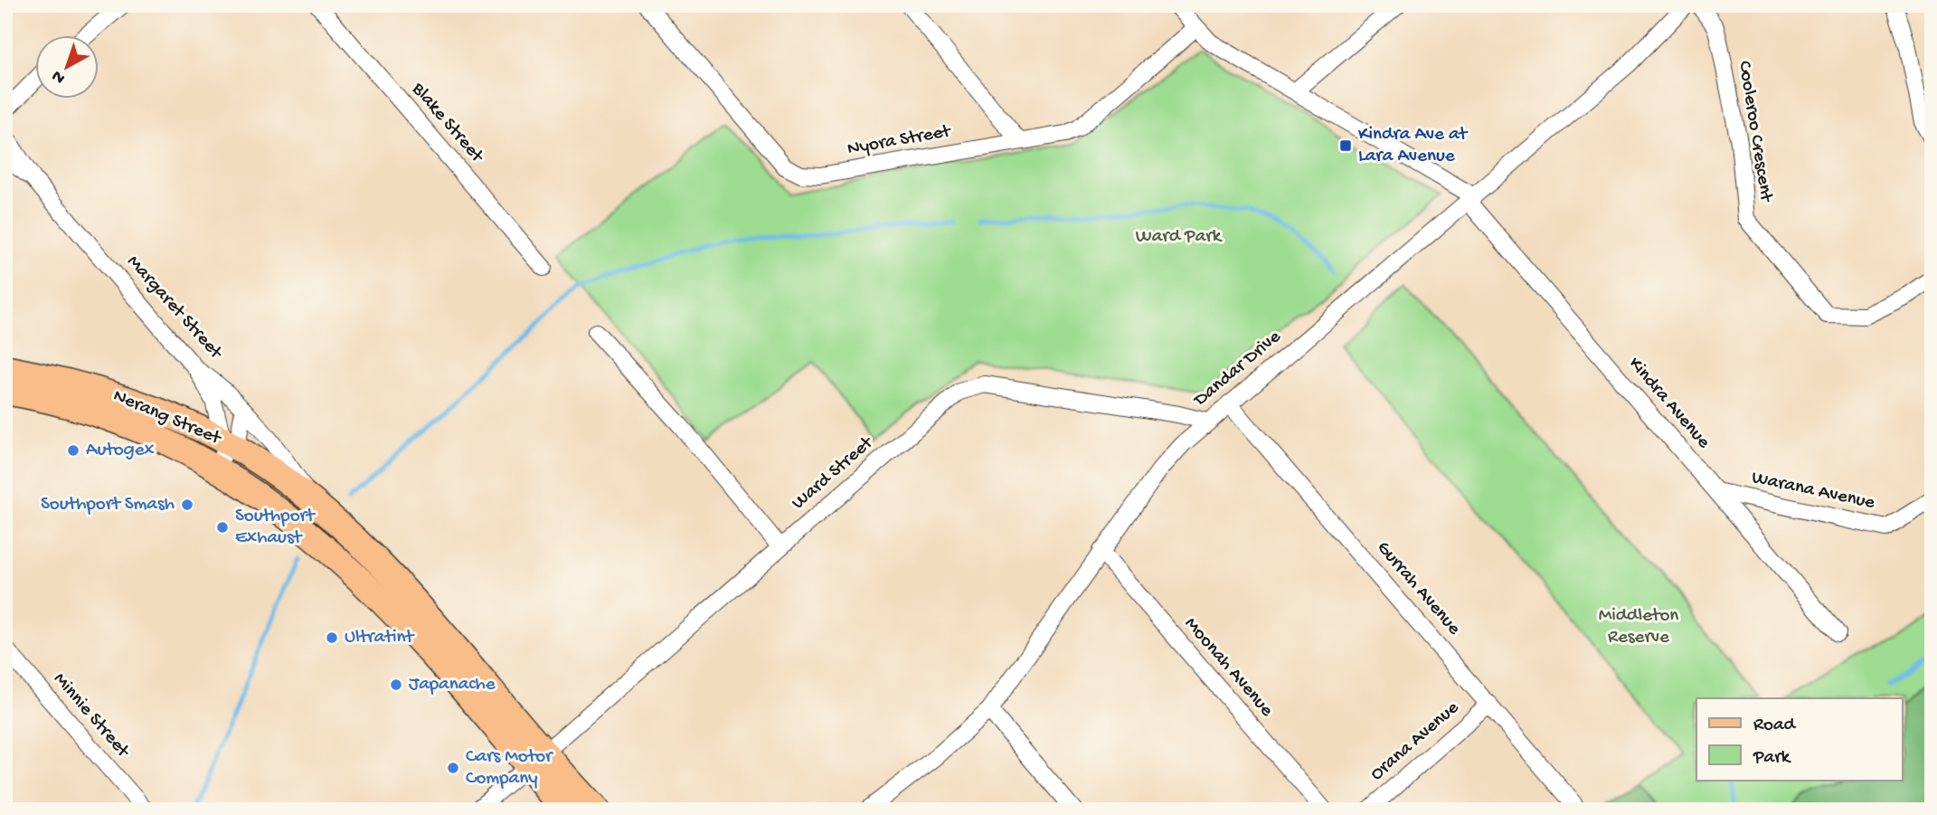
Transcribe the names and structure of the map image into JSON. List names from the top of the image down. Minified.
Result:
{"streets":{"main road":["Nerang Street"],"street":["Blake Street","Cooleroo Crescent","Nyora Street","Margaret Street","Dandar Drive","Kindra Avenue","Ward Street","Warana Avenue","Gurrah Avenue","Moonah Avenue","Minnie Street","Orana Avenue"]},"crossings":[["Nyora Street","Kindra Avenue"],["Margaret Street","Nerang Street"],["Dandar Drive","Kindra Avenue"],["Dandar Drive","Ward Street"],["Dandar Drive","Gurrah Avenue"],["Dandar Drive","Moonah Avenue"],["Kindra Avenue","Warana Avenue"],["Nerang Street","Ward Street"],["Gurrah Avenue","Orana Avenue"]],"parks":["Ward Park","Middleton Reserve"],"places":{"transit":["Kindra Ave at Lara Avenue"],"other":["Autogex","Southport Smash","Southport Exhaust","Ultratint","Japanache","Cars Motor Company"]},"legend":["Road","Park"],"north":"bottom left"}
